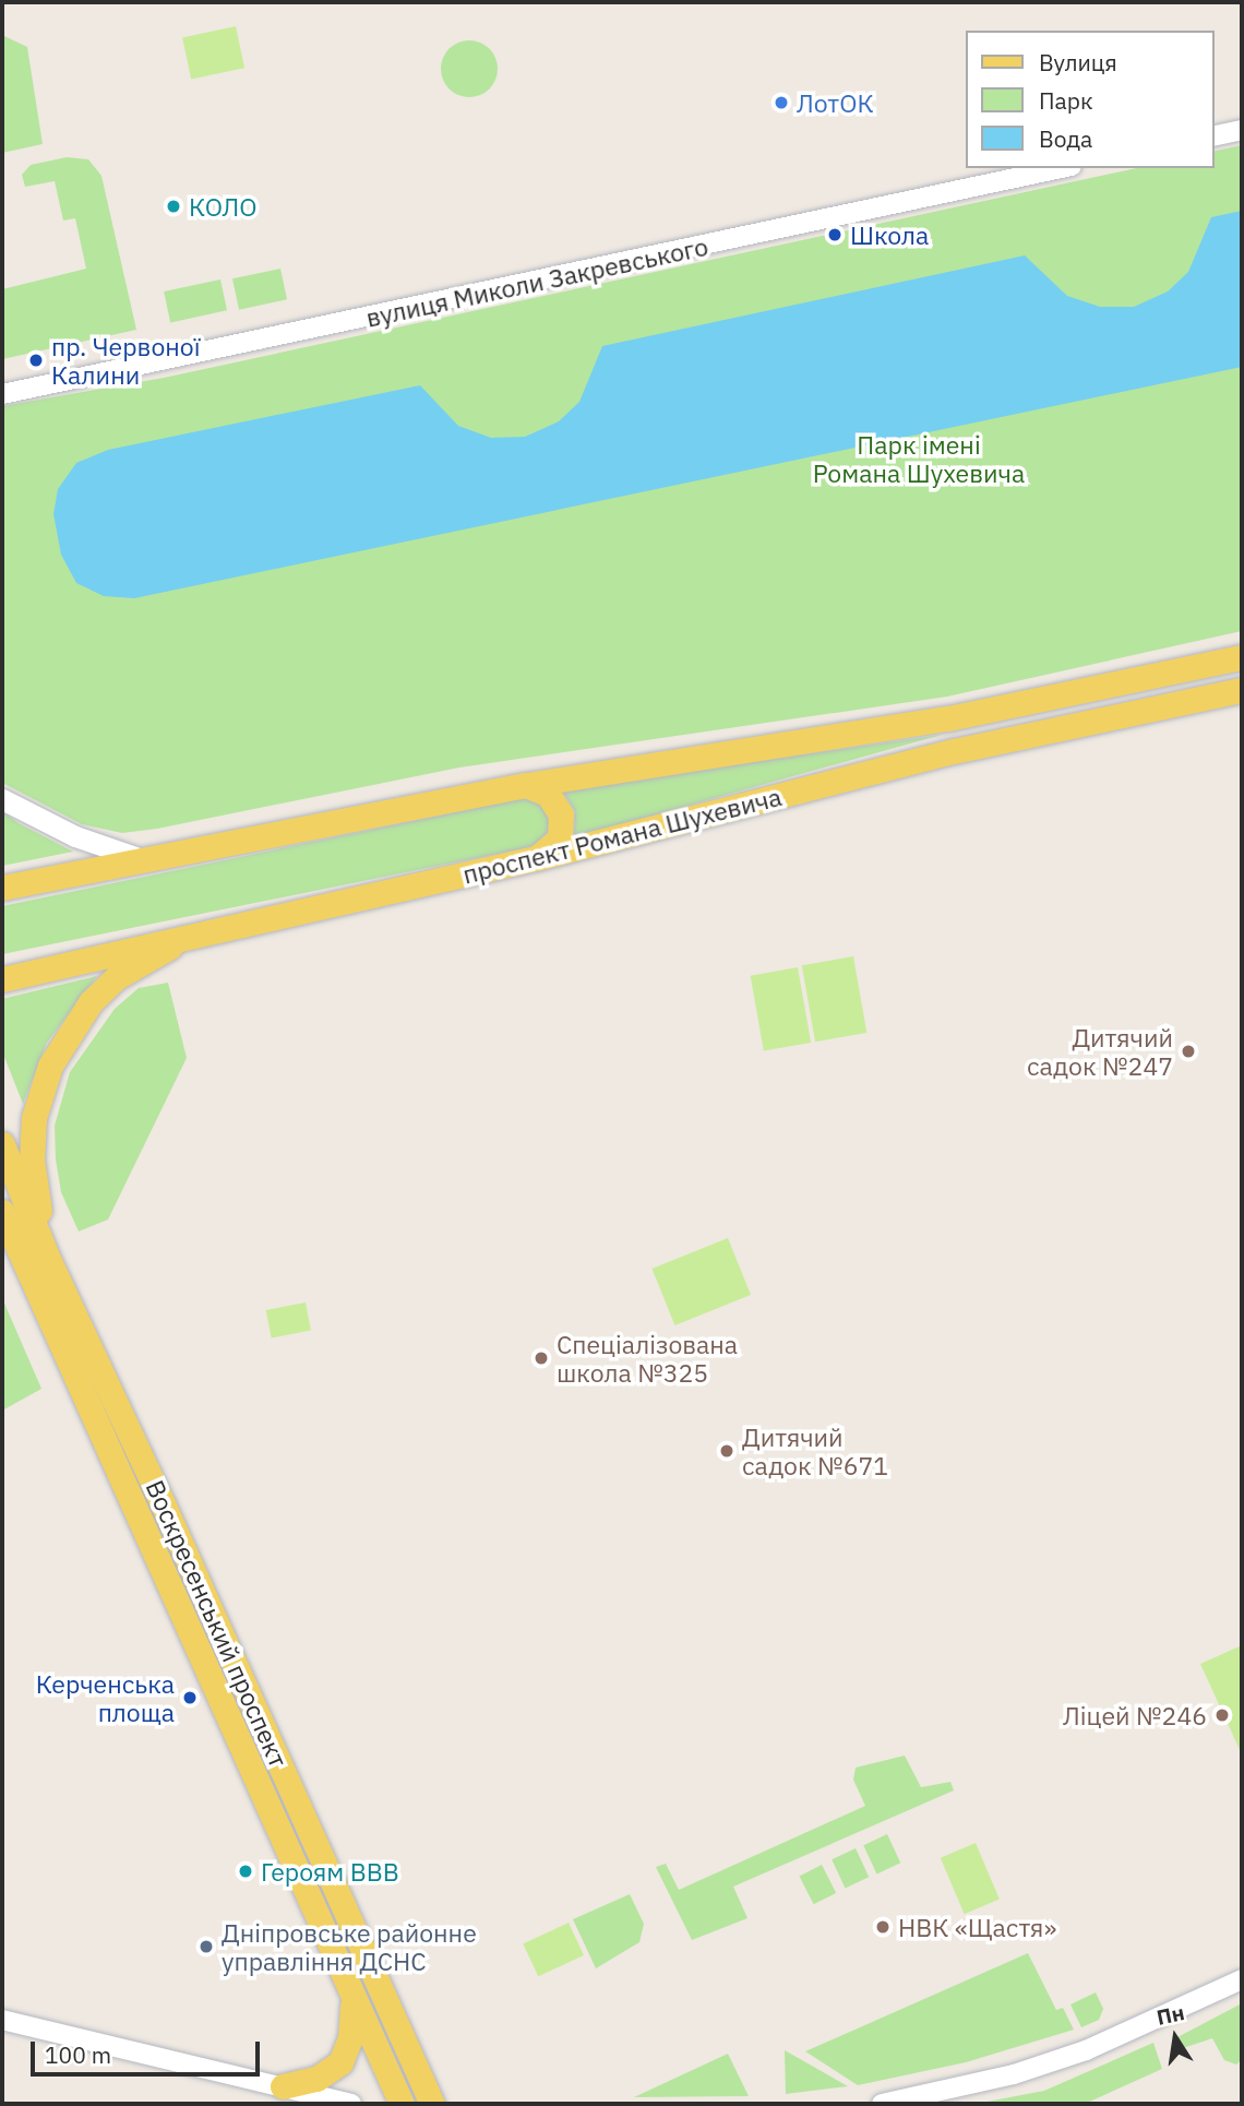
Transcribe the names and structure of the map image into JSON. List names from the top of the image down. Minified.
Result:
{"streets":{"main road":["проспект Романа Шухевича","Воскресенський проспект"],"street":["вулиця Миколи Закревського"]},"parks":["Парк імені Романа Шухевича"],"places":["ЛотОК","КОЛО","Школа","пр. Червоної Калини","Дитячий садок №247","Спеціалізована школа №325","Дитячий садок №671","Керченська площа","Ліцей №246","Героям ВВВ","НВК «Щастя»","Дніпровське районне управління ДСНС"],"legend":["Вулиця","Парк","Вода"],"scale_bar":"100 m","north":"top"}
